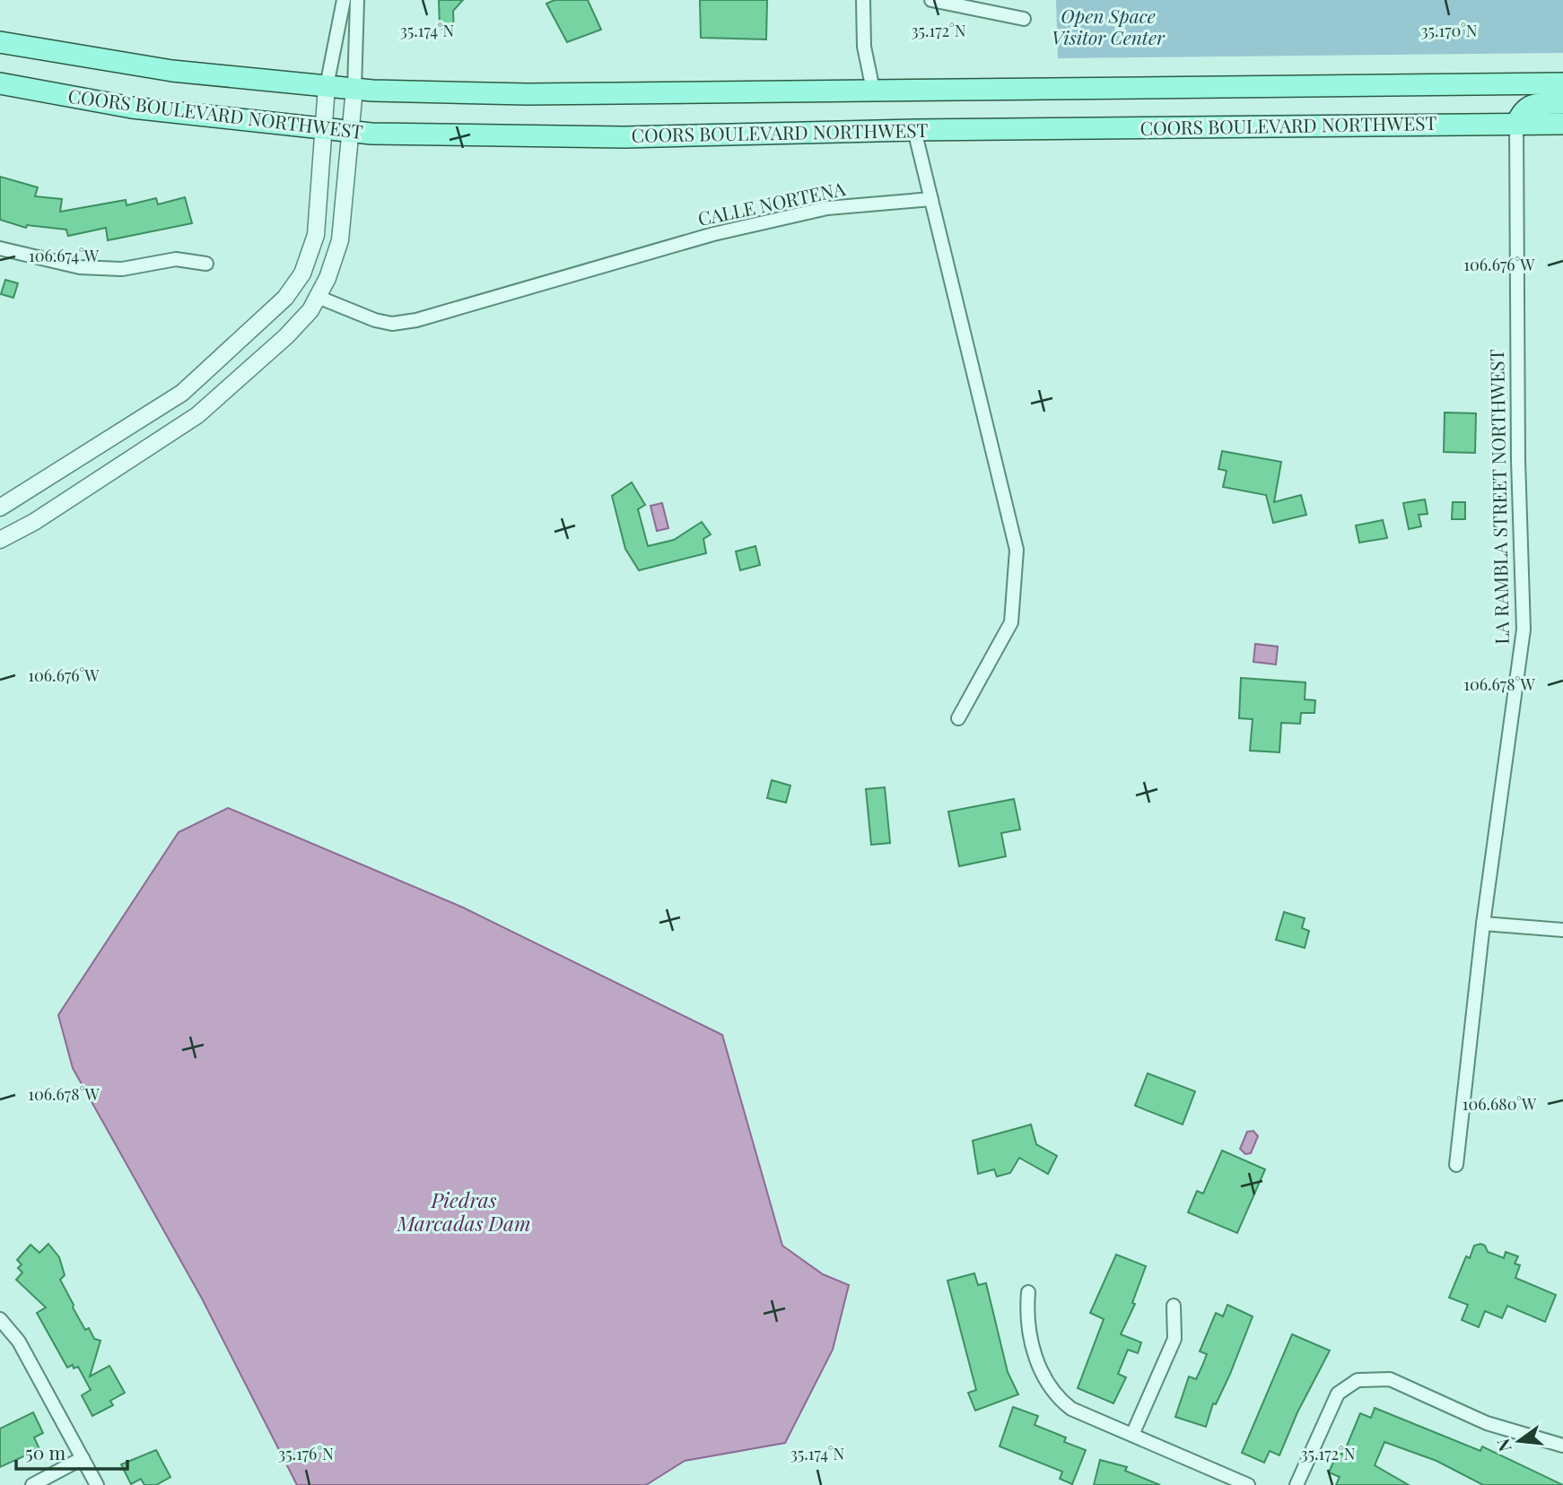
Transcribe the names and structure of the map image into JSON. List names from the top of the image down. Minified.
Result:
{"streets":{"main road":["COORS BOULEVARD NORTHWEST"],"street":["CALLE NORTENA","LA RAMBLA STREET NORTHWEST"]},"crossings":[["COORS BOULEVARD NORTHWEST","LA RAMBLA STREET NORTHWEST"]],"water":["Piedras Marcadas Dam"],"parks":["Open Space Visitor Center"],"scale_bar":"50 m","north":"left","coordinates":["35.174°N","35.172°N","35.170°N","106.674°W","106.676°W","106.678°W","106.680°W","35.176°N"]}
